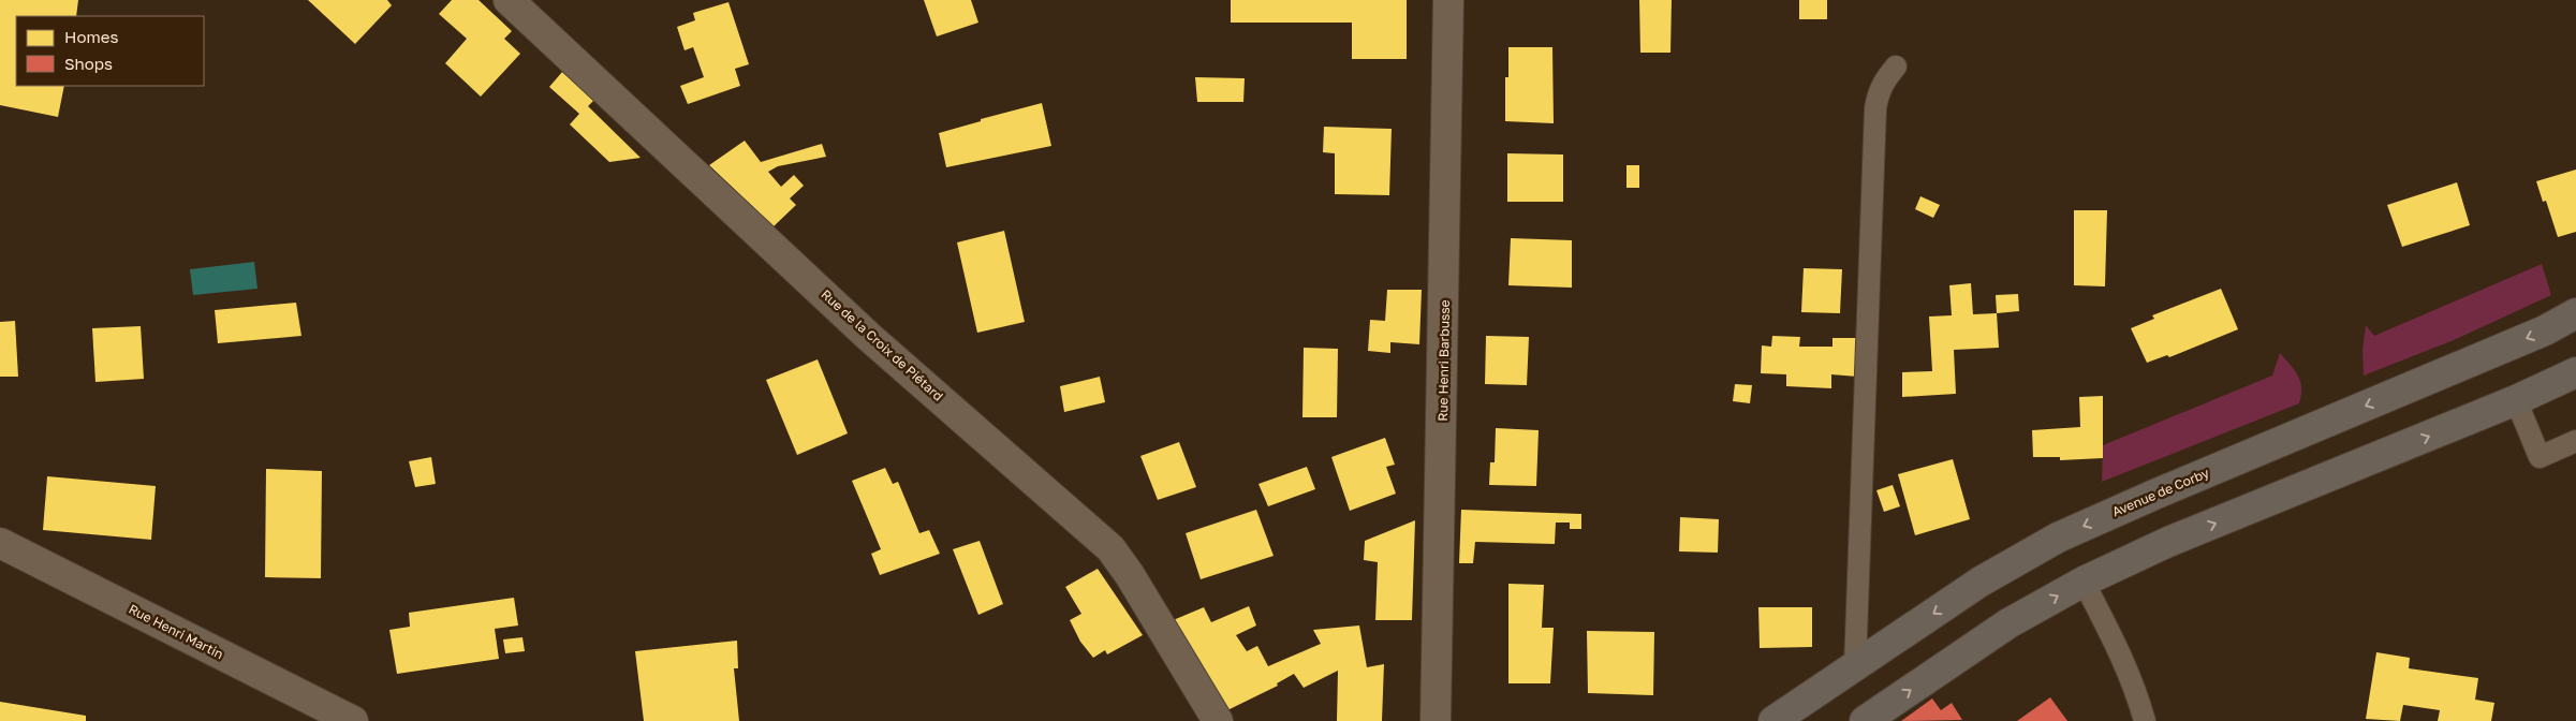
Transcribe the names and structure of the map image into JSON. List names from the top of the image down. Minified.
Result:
{"streets":{"main road":["Avenue de Corby"],"street":["Rue de la Croix de Piétard","Rue Henri Barbusse","Rue Henri Martin"]},"legend":["Homes","Shops"]}
